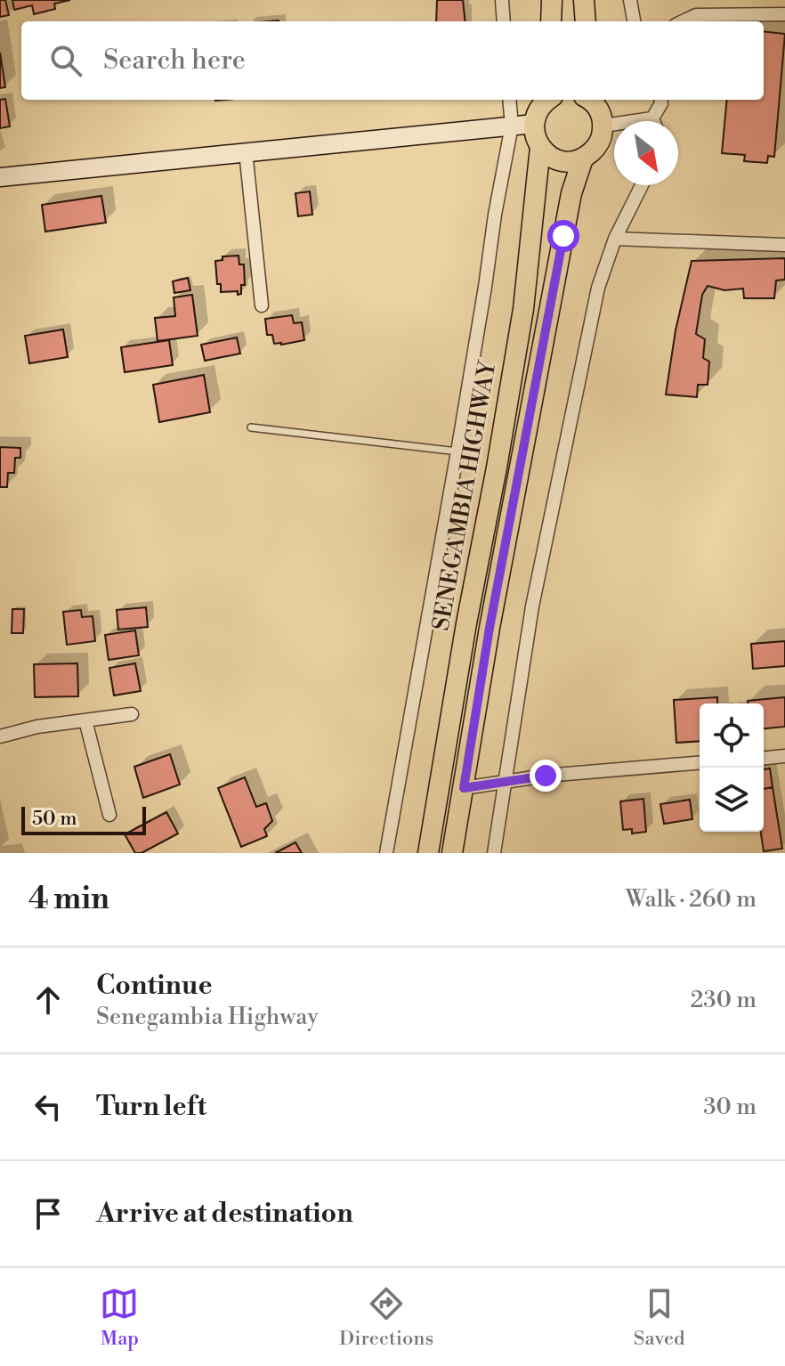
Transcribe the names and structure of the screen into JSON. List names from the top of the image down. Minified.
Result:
{"streets":{"main road":["SENEGAMBIA HIGHWAY"]},"scale_bar":"50 m","north":"bottom right","page":{"search":"Search here","scale":"50 m","heading":["4 min","Walk · 260 m"],"list":[["Continue","Senegambia Highway","230 m"],["Turn left","30 m"],"Arrive at destination"],"nav":["Map","Directions","Saved"]}}
